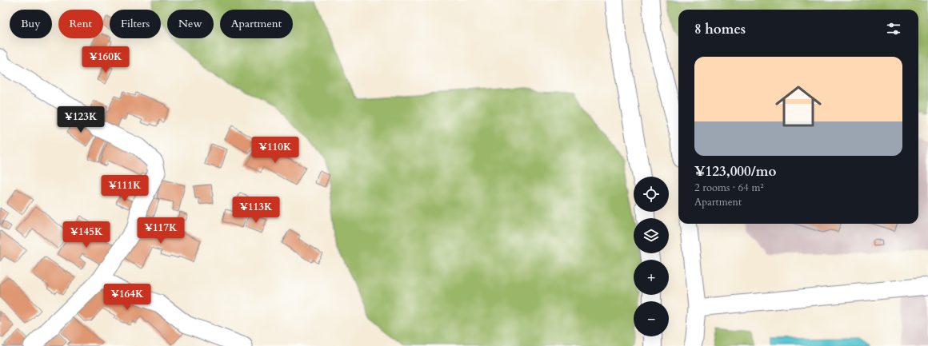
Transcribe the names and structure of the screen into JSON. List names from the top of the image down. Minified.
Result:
{"page":{"chip":["Buy","Rent","Filters","New","Apartment"],"heading":"8 homes","price":["¥160K","¥123K","¥110K","¥111K","¥113K","¥117K","¥145K","¥164K"],"list":[{"name":"¥123,000/mo","note":"2 rooms · 64 m² · Apartment"}],"map_buttons":["+","−"]}}
